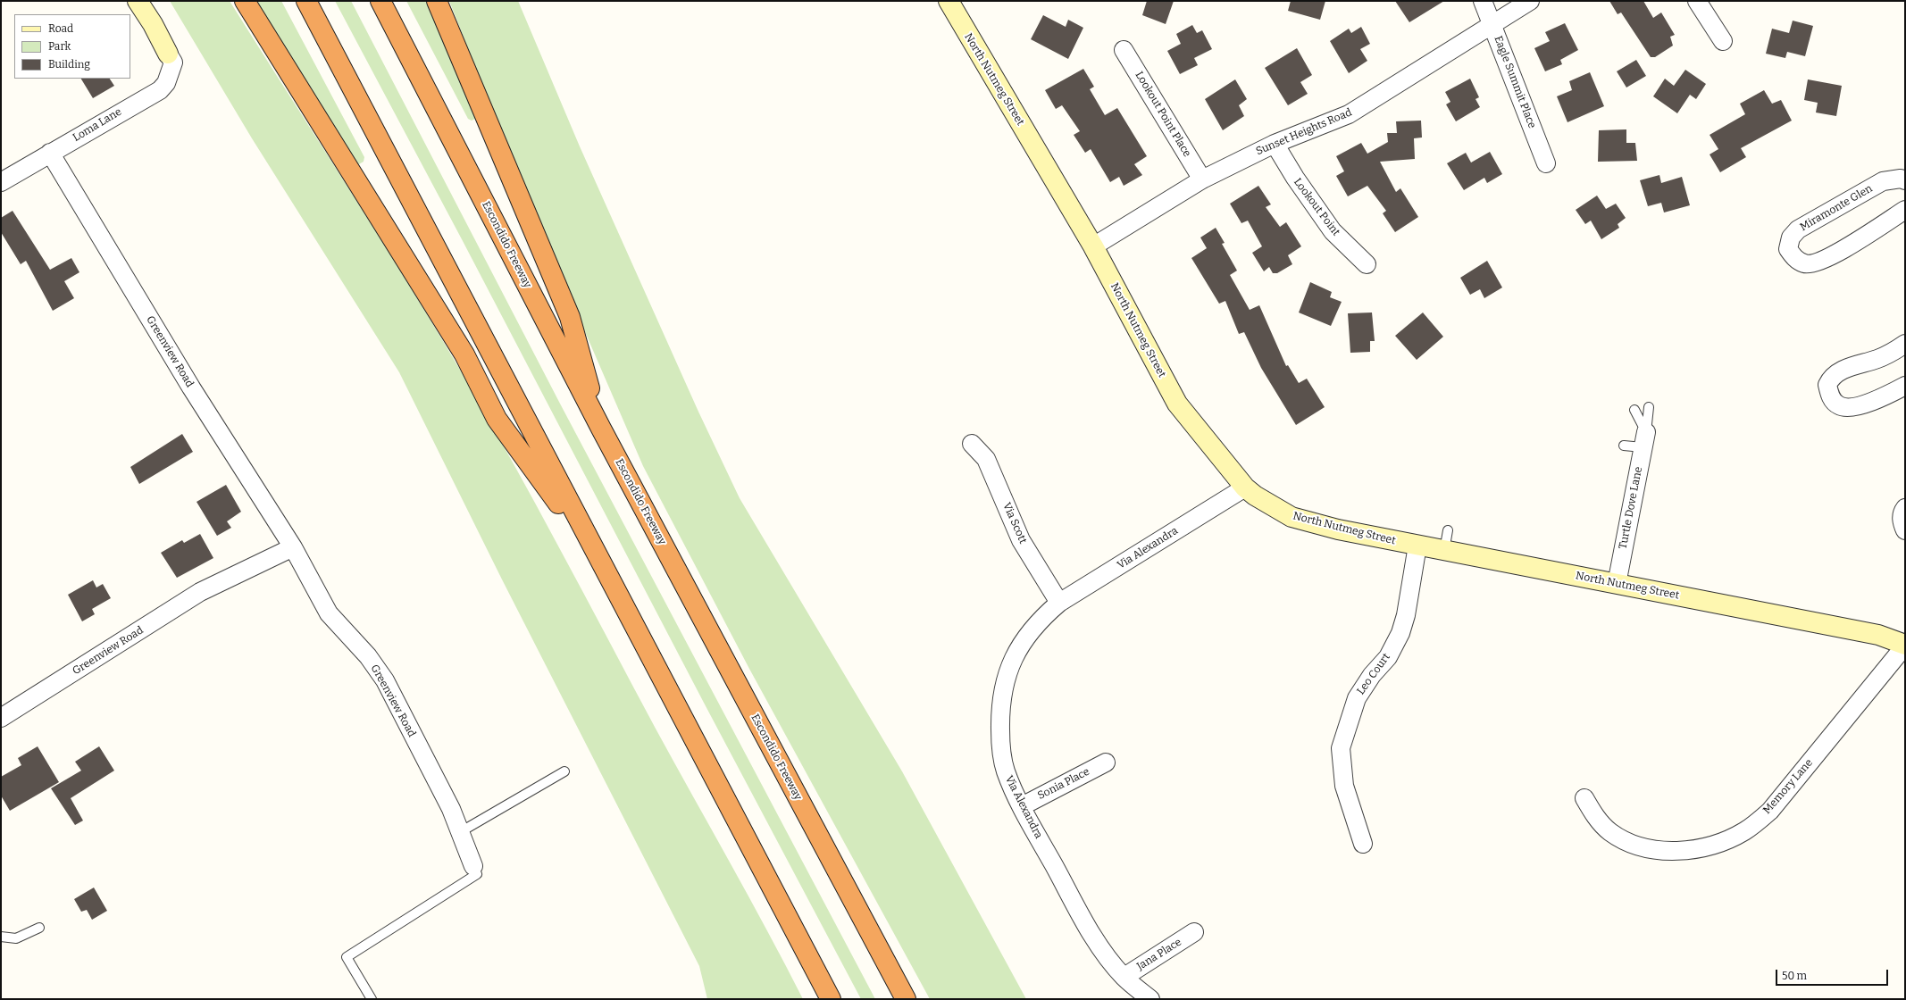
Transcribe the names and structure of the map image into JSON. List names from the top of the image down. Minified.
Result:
{"streets":{"highway":["Escondido Freeway"],"street":["North Nutmeg Street","Eagle Summit Place","Lookout Point Place","Loma Lane","Sunset Heights Road","Lookout Point","Miramonte Glen","Greenview Road","Turtle Dove Lane","Via Scott","Via Alexandra","Leo Court","Sonia Place","Memory Lane","Jana Place"]},"crossings":[["North Nutmeg Street","Sunset Heights Road"],["North Nutmeg Street","Turtle Dove Lane"],["North Nutmeg Street","Via Alexandra"],["North Nutmeg Street","Leo Court"],["North Nutmeg Street","Memory Lane"],["Eagle Summit Place","Sunset Heights Road"],["Lookout Point Place","Sunset Heights Road"],["Loma Lane","Greenview Road"],["Sunset Heights Road","Lookout Point"],["Via Scott","Via Alexandra"],["Via Alexandra","Sonia Place"],["Via Alexandra","Jana Place"]],"legend":["Road","Park","Building"],"scale_bar":"50 m"}
